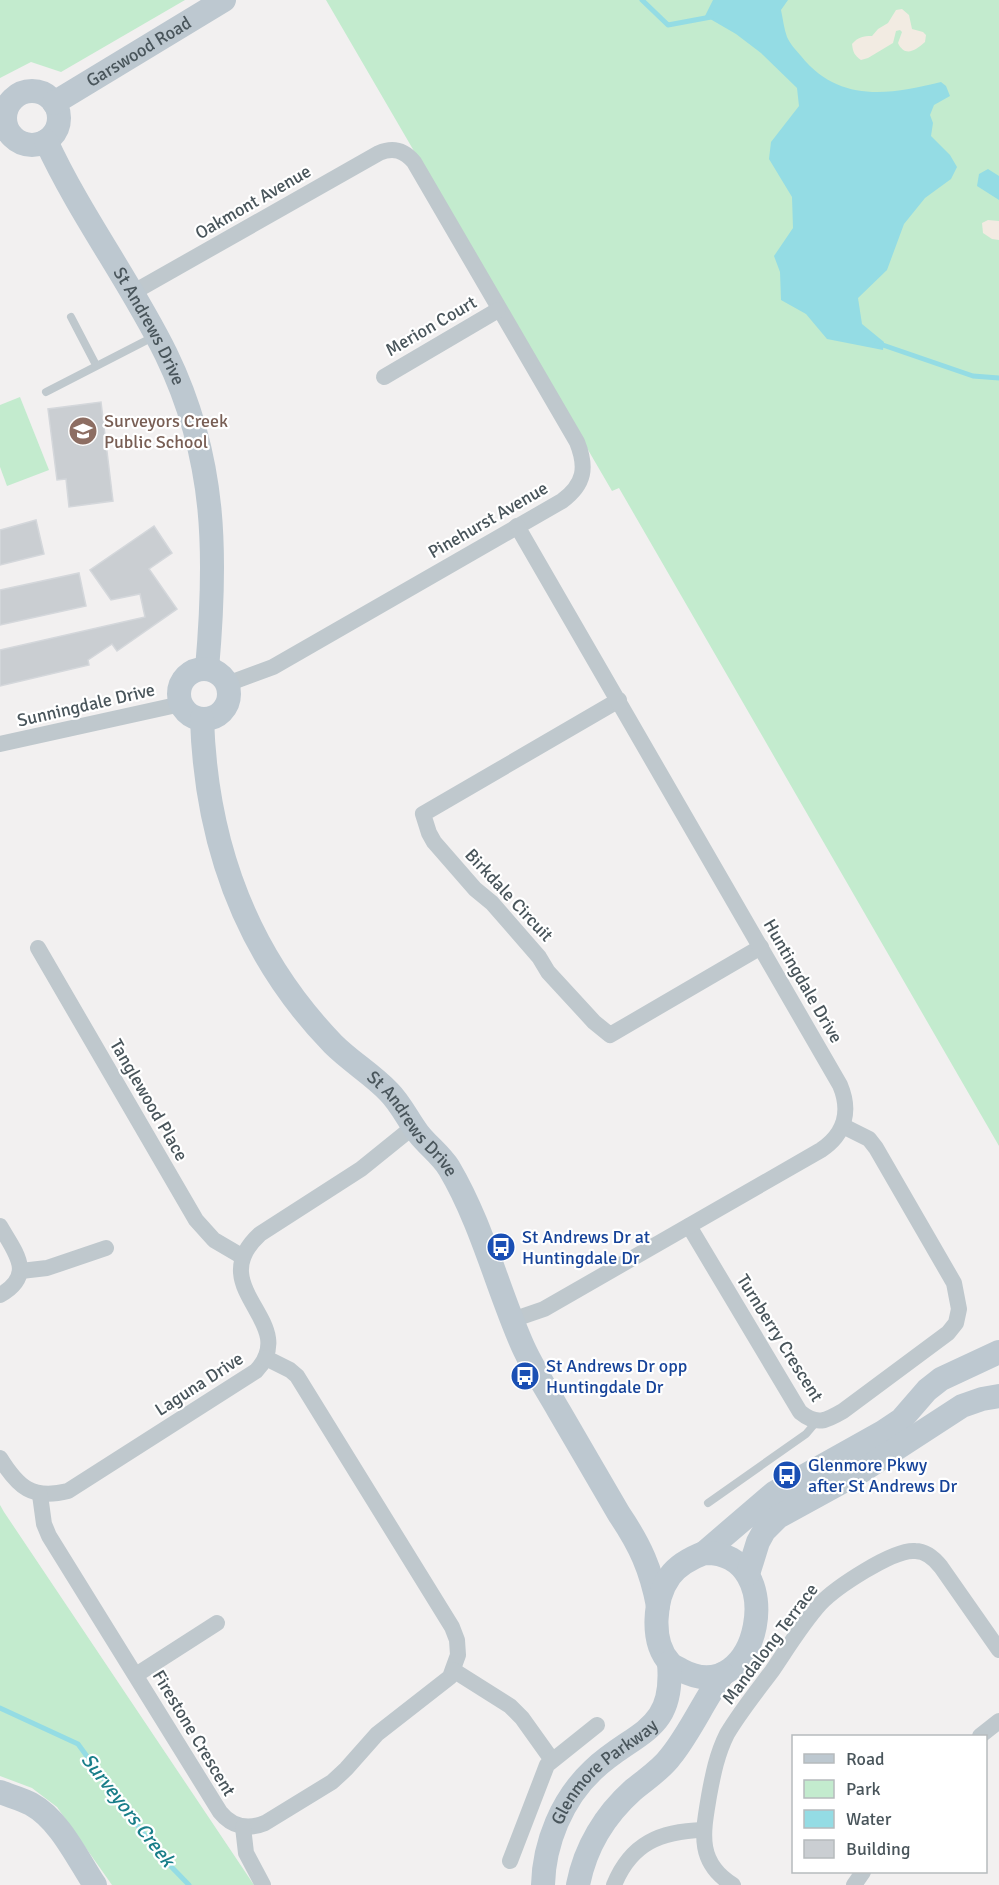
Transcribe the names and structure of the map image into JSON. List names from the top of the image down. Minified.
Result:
{"streets":{"street":["Garswood Road","Oakmont Avenue","St Andrews Drive","Merion Court","Pinehurst Avenue","Sunningdale Drive","Birkdale Circuit","Huntingdale Drive","Tanglewood Place","Turnberry Crescent","Laguna Drive","Mandalong Terrace","Firestone Crescent","Glenmore Parkway"]},"crossings":[["Garswood Road","St Andrews Drive"],["Oakmont Avenue","St Andrews Drive"],["Oakmont Avenue","Pinehurst Avenue"],["St Andrews Drive","Pinehurst Avenue"],["St Andrews Drive","Sunningdale Drive"],["St Andrews Drive","Glenmore Parkway"],["Merion Court","Pinehurst Avenue"],["Pinehurst Avenue","Sunningdale Drive"],["Pinehurst Avenue","Huntingdale Drive"],["Birkdale Circuit","Huntingdale Drive"],["Huntingdale Drive","Turnberry Crescent"],["Tanglewood Place","Laguna Drive"],["Laguna Drive","Firestone Crescent"]],"water":["Surveyors Creek"],"places":{"school or university":["Surveyors Creek Public School"],"bus stop":["St Andrews Dr at Huntingdale Dr","St Andrews Dr opp Huntingdale Dr","Glenmore Pkwy after St Andrews Dr"]},"legend":["Road","Park","Water","Building"]}
